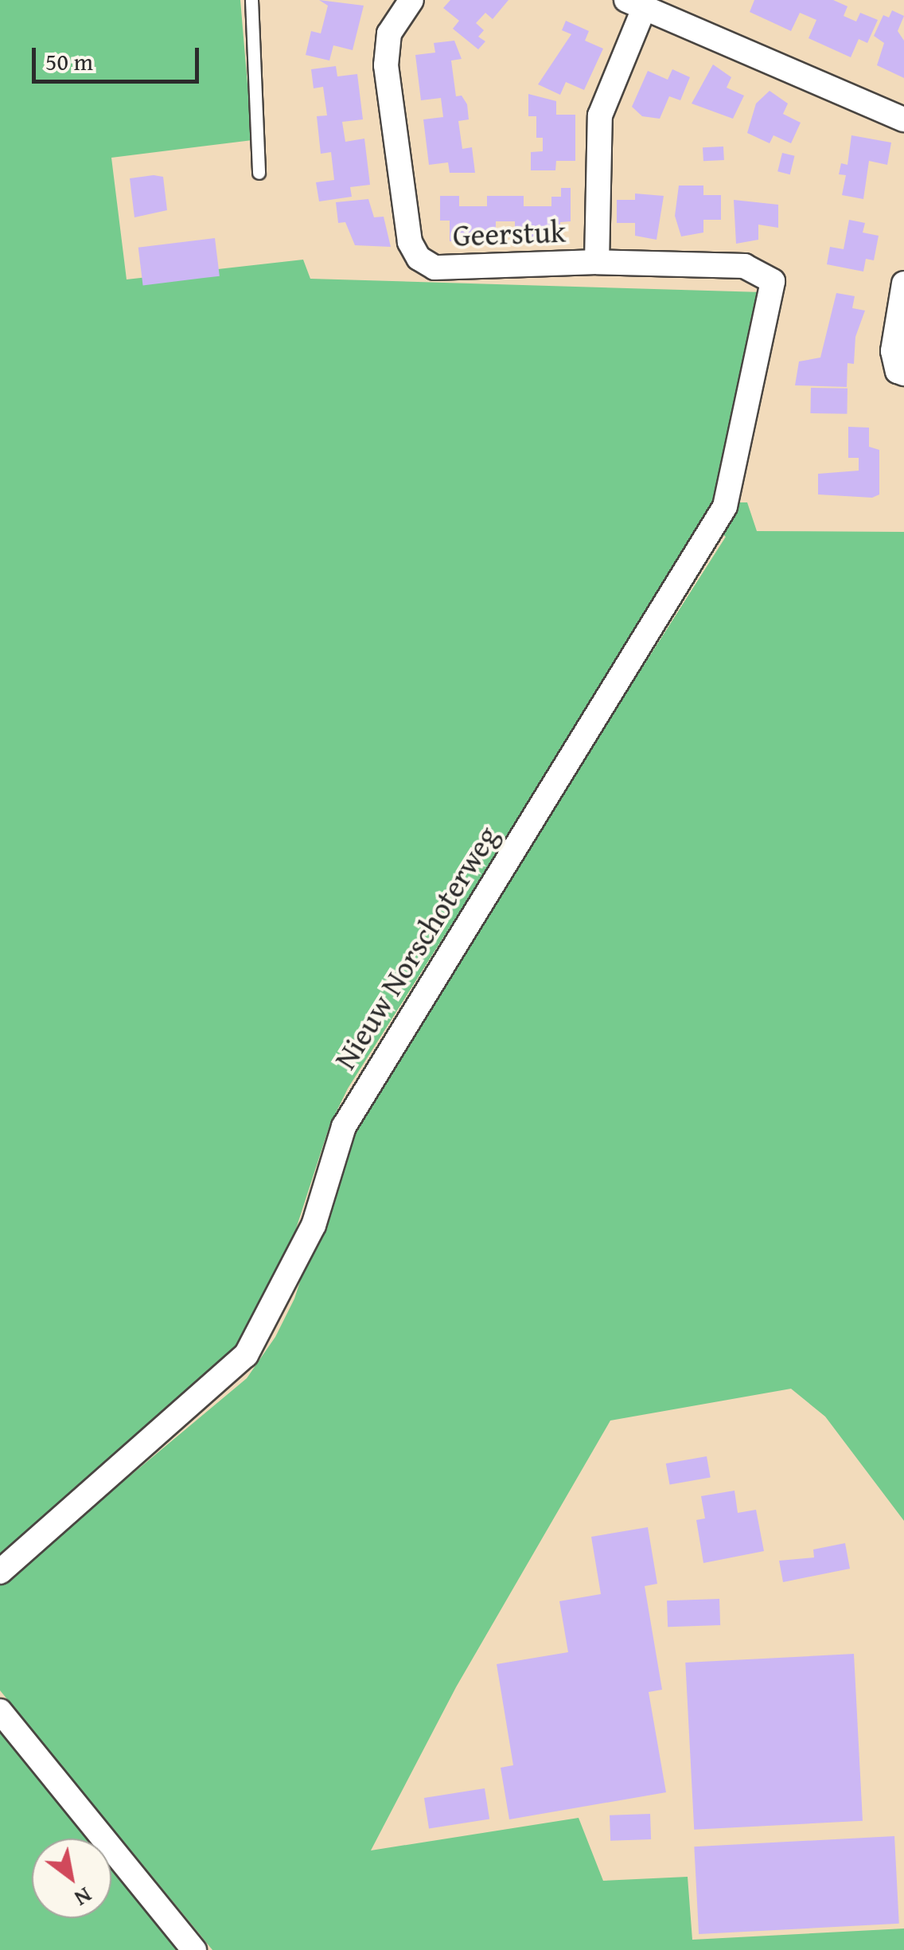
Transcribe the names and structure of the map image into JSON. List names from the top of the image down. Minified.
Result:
{"streets":{"street":["Geerstuk","Nieuw Norschoterweg"]},"crossings":[["Geerstuk","Nieuw Norschoterweg"]],"scale_bar":"50 m","north":"bottom right"}
